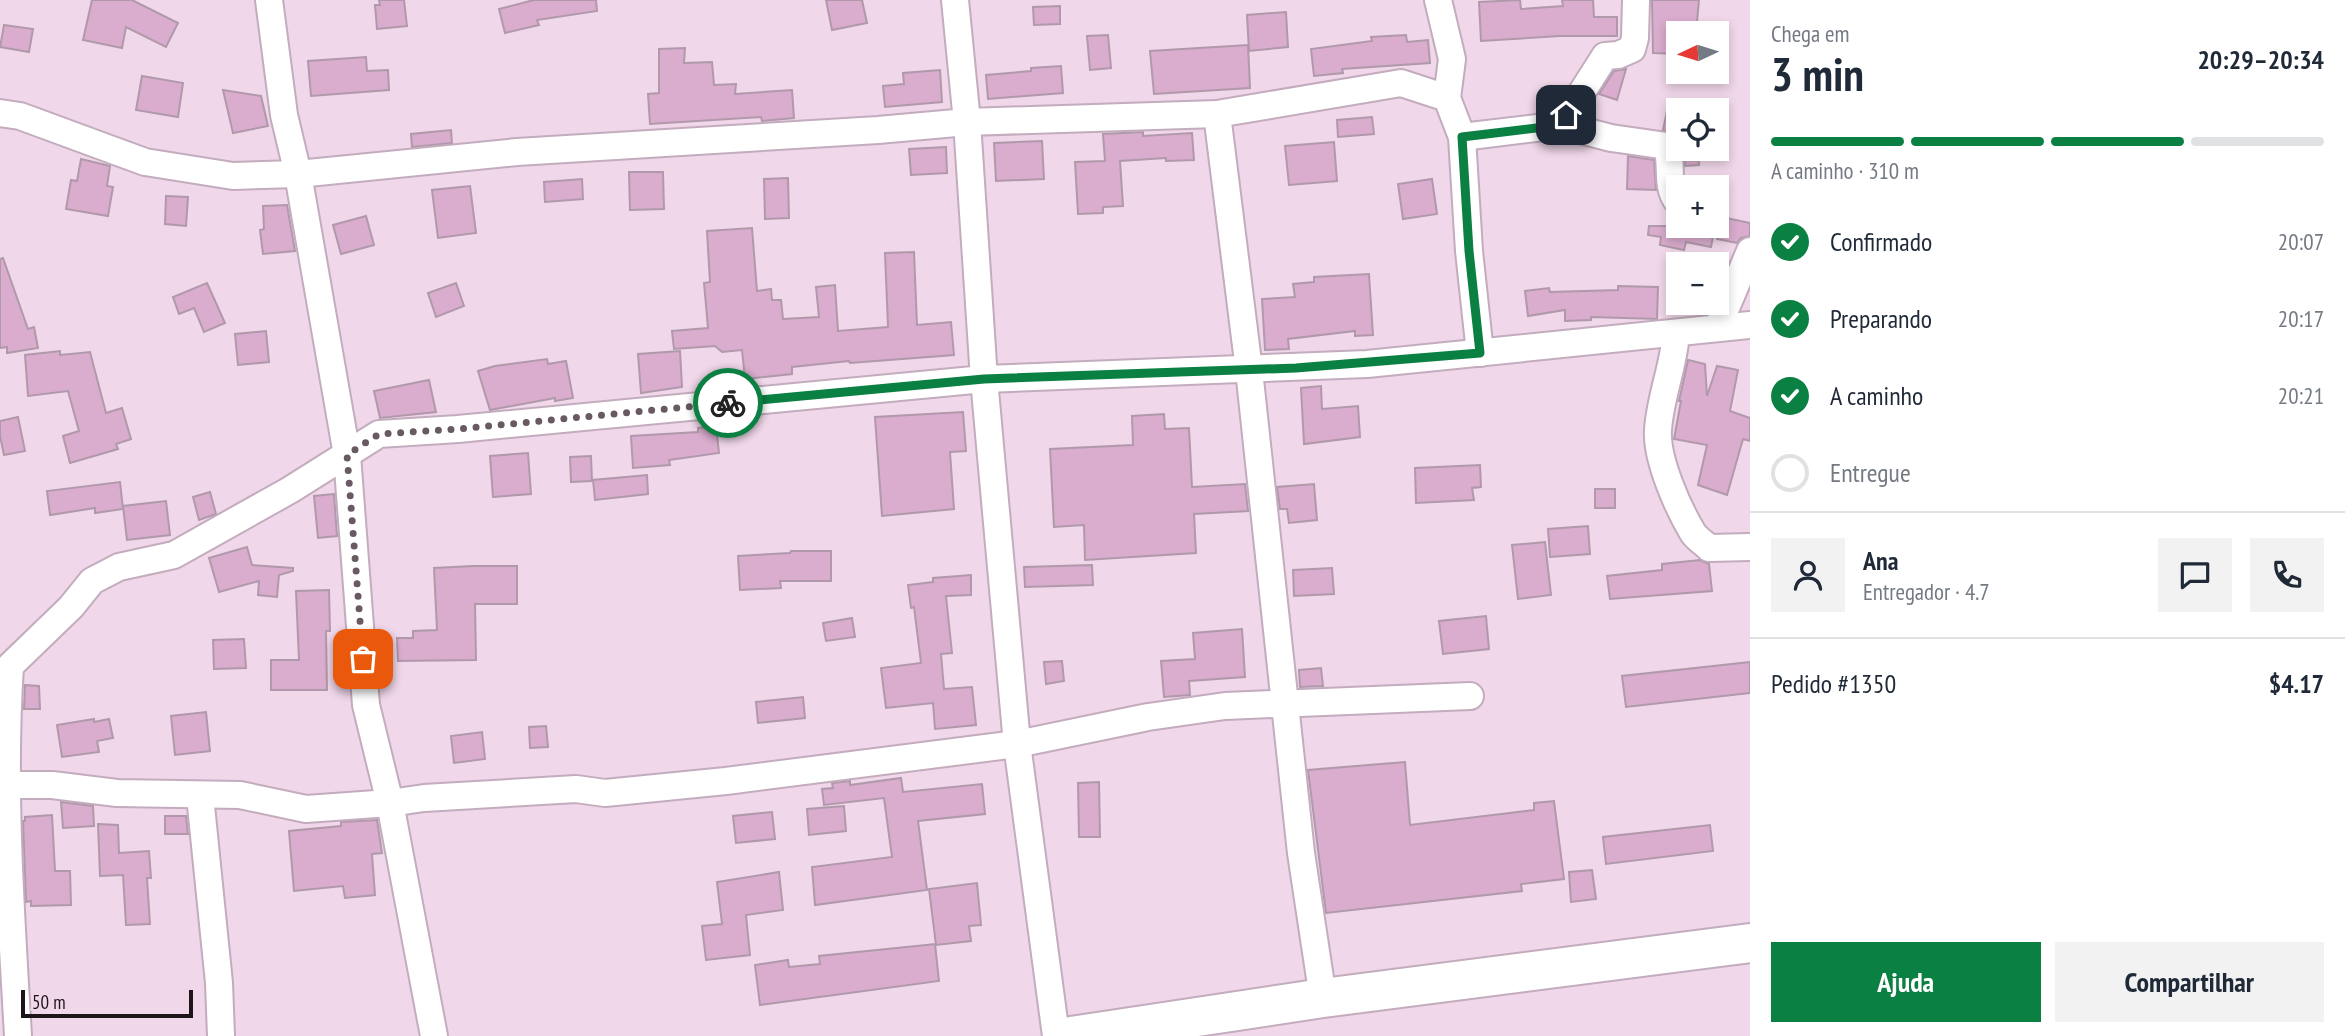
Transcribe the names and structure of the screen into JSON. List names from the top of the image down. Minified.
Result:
{"scale_bar":"50 m","north":"left","page":{"heading":["3 min","Chega em","20:29–20:34"],"panel":["Ana","Entregador · 4.7","Pedido #1350","$4.17"],"map_buttons":["+","−"],"bar":"A caminho · 310 m","list":[["Confirmado","20:07"],["Preparando","20:17"],["A caminho","20:21"],"Entregue"],"buttons":["Ajuda","Compartilhar"],"scale":"50 m"}}
